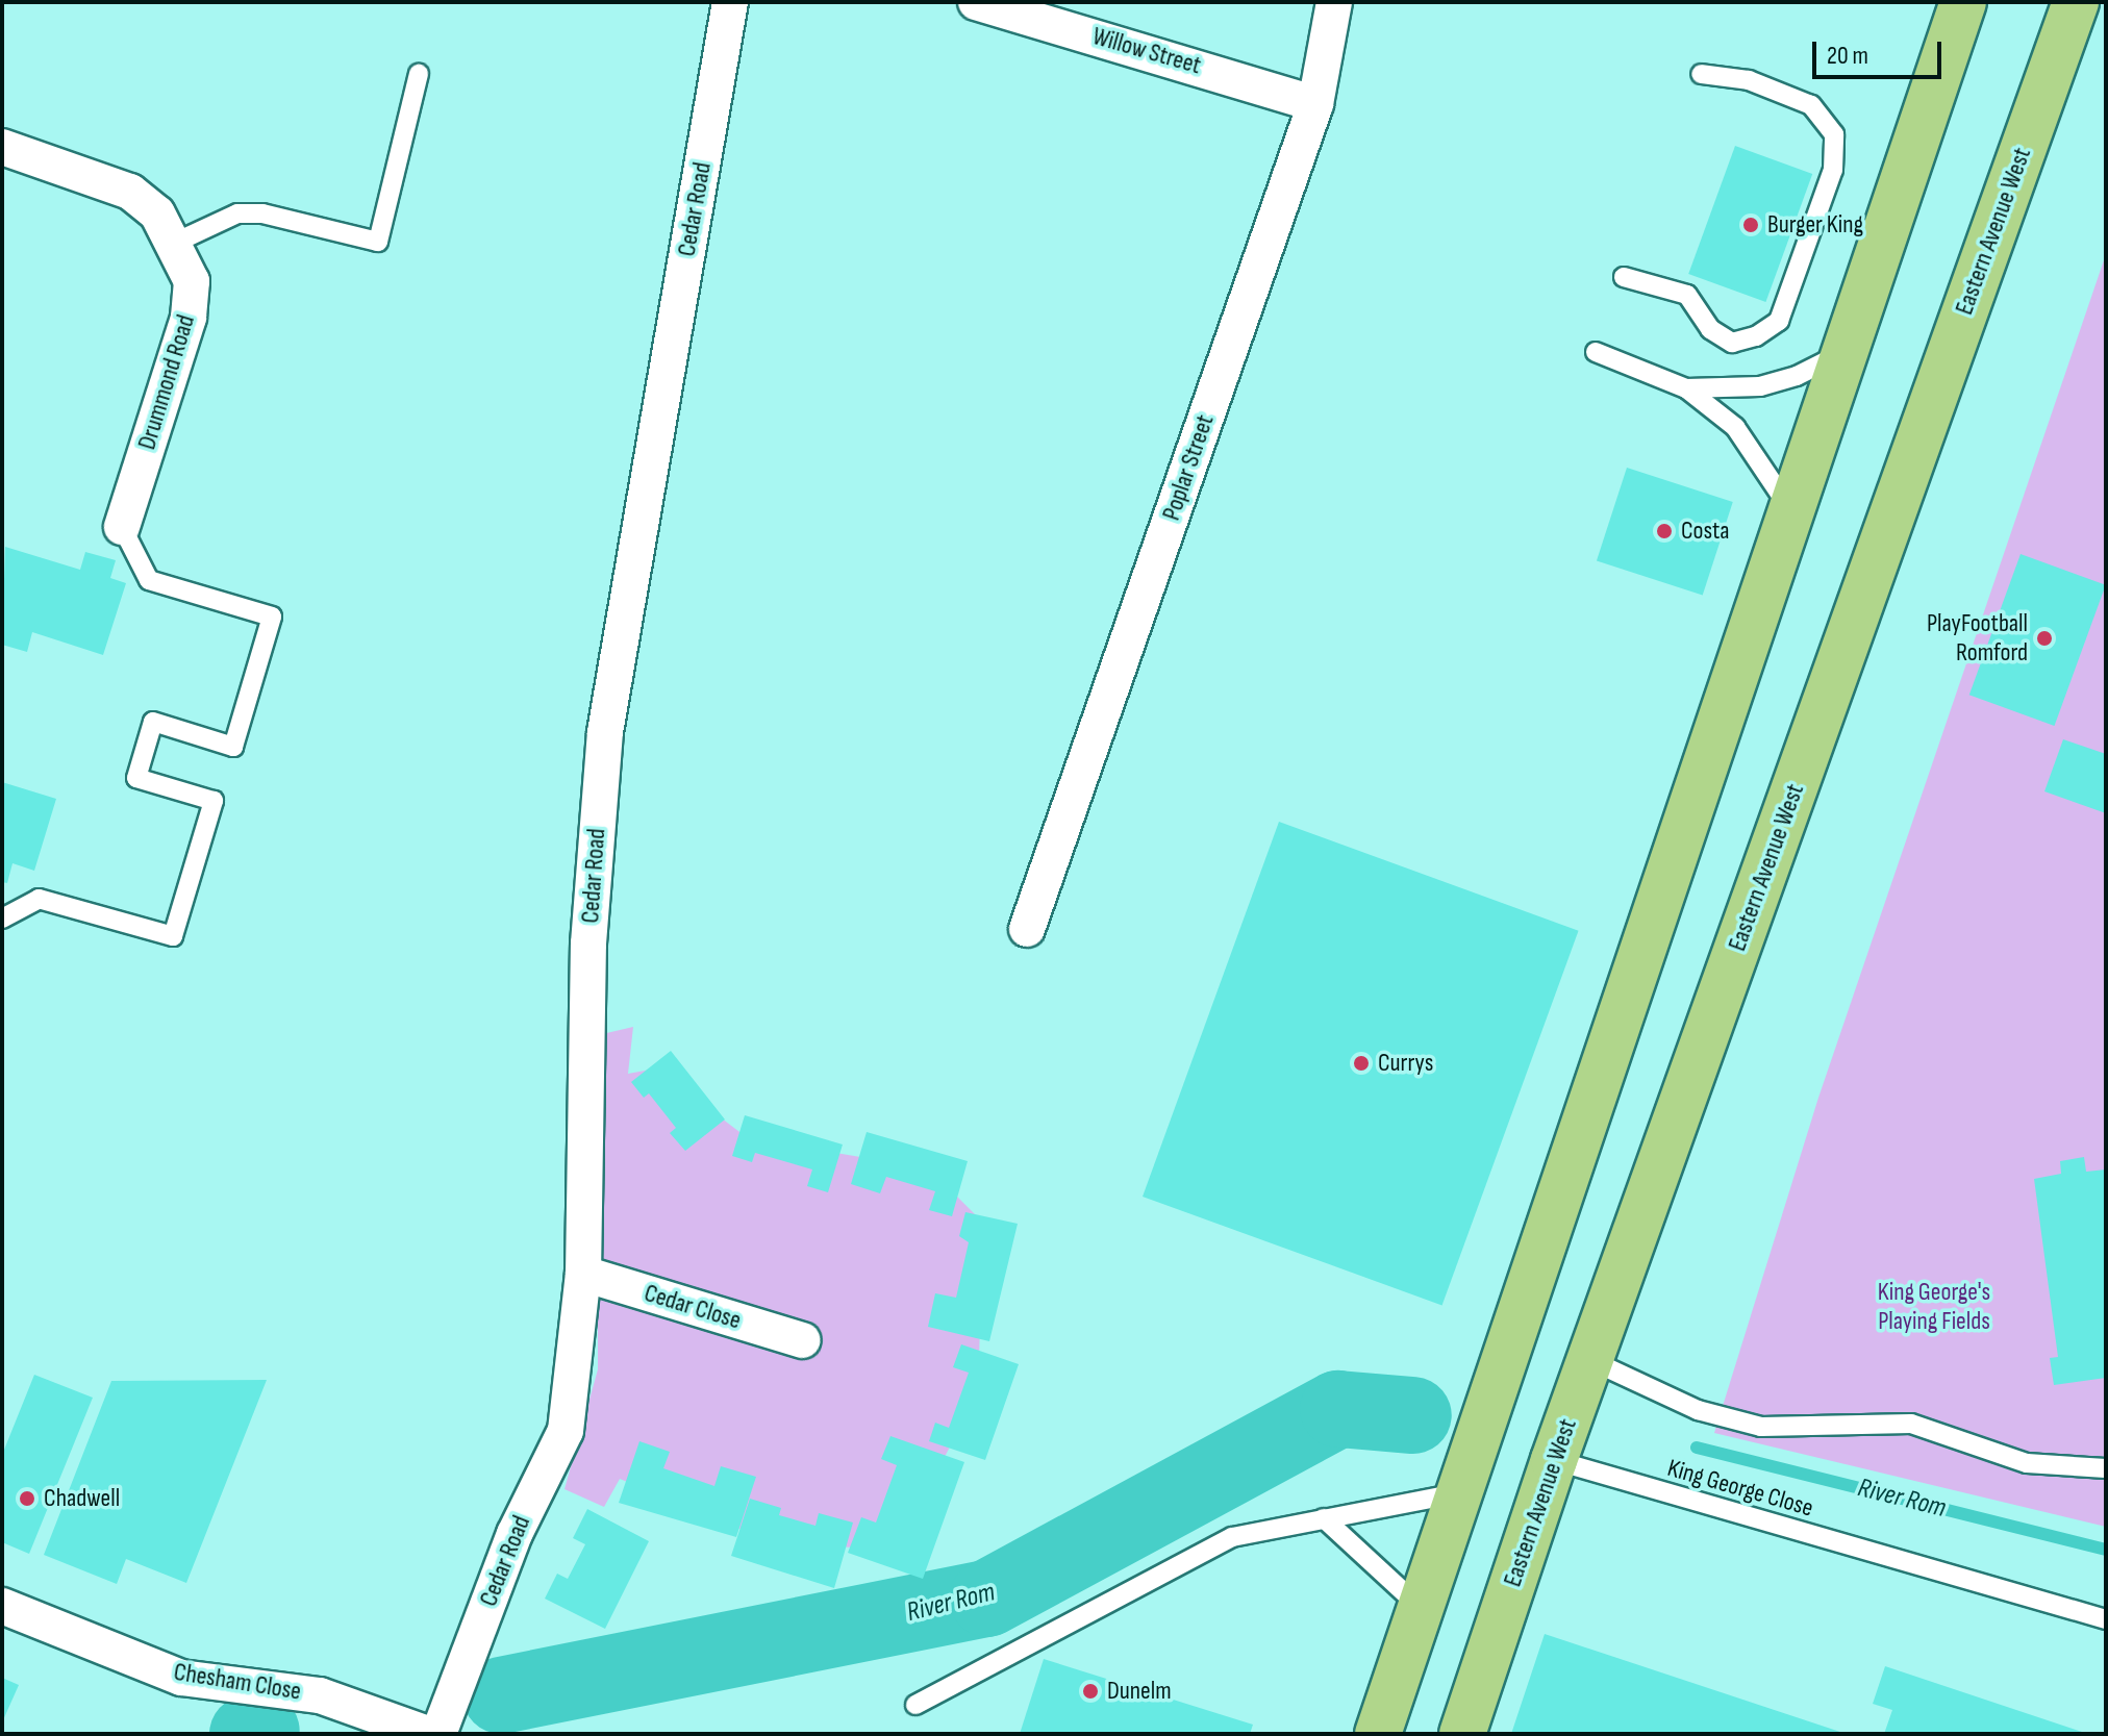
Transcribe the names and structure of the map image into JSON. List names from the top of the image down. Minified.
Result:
{"streets":{"highway":["Eastern Avenue West"],"street":["Willow Street","Cedar Road","Drummond Road","Poplar Street","Cedar Close","Chesham Close"],"lane":["King George Close"]},"crossings":[["Willow Street","Poplar Street"],["Cedar Road","Cedar Close"],["Eastern Avenue West","King George Close"]],"water":["River Rom"],"parks":["King George's Playing Fields"],"places":["Burger King","Costa","PlayFootball Romford","Currys","Chadwell","Dunelm"],"scale_bar":"20 m"}
